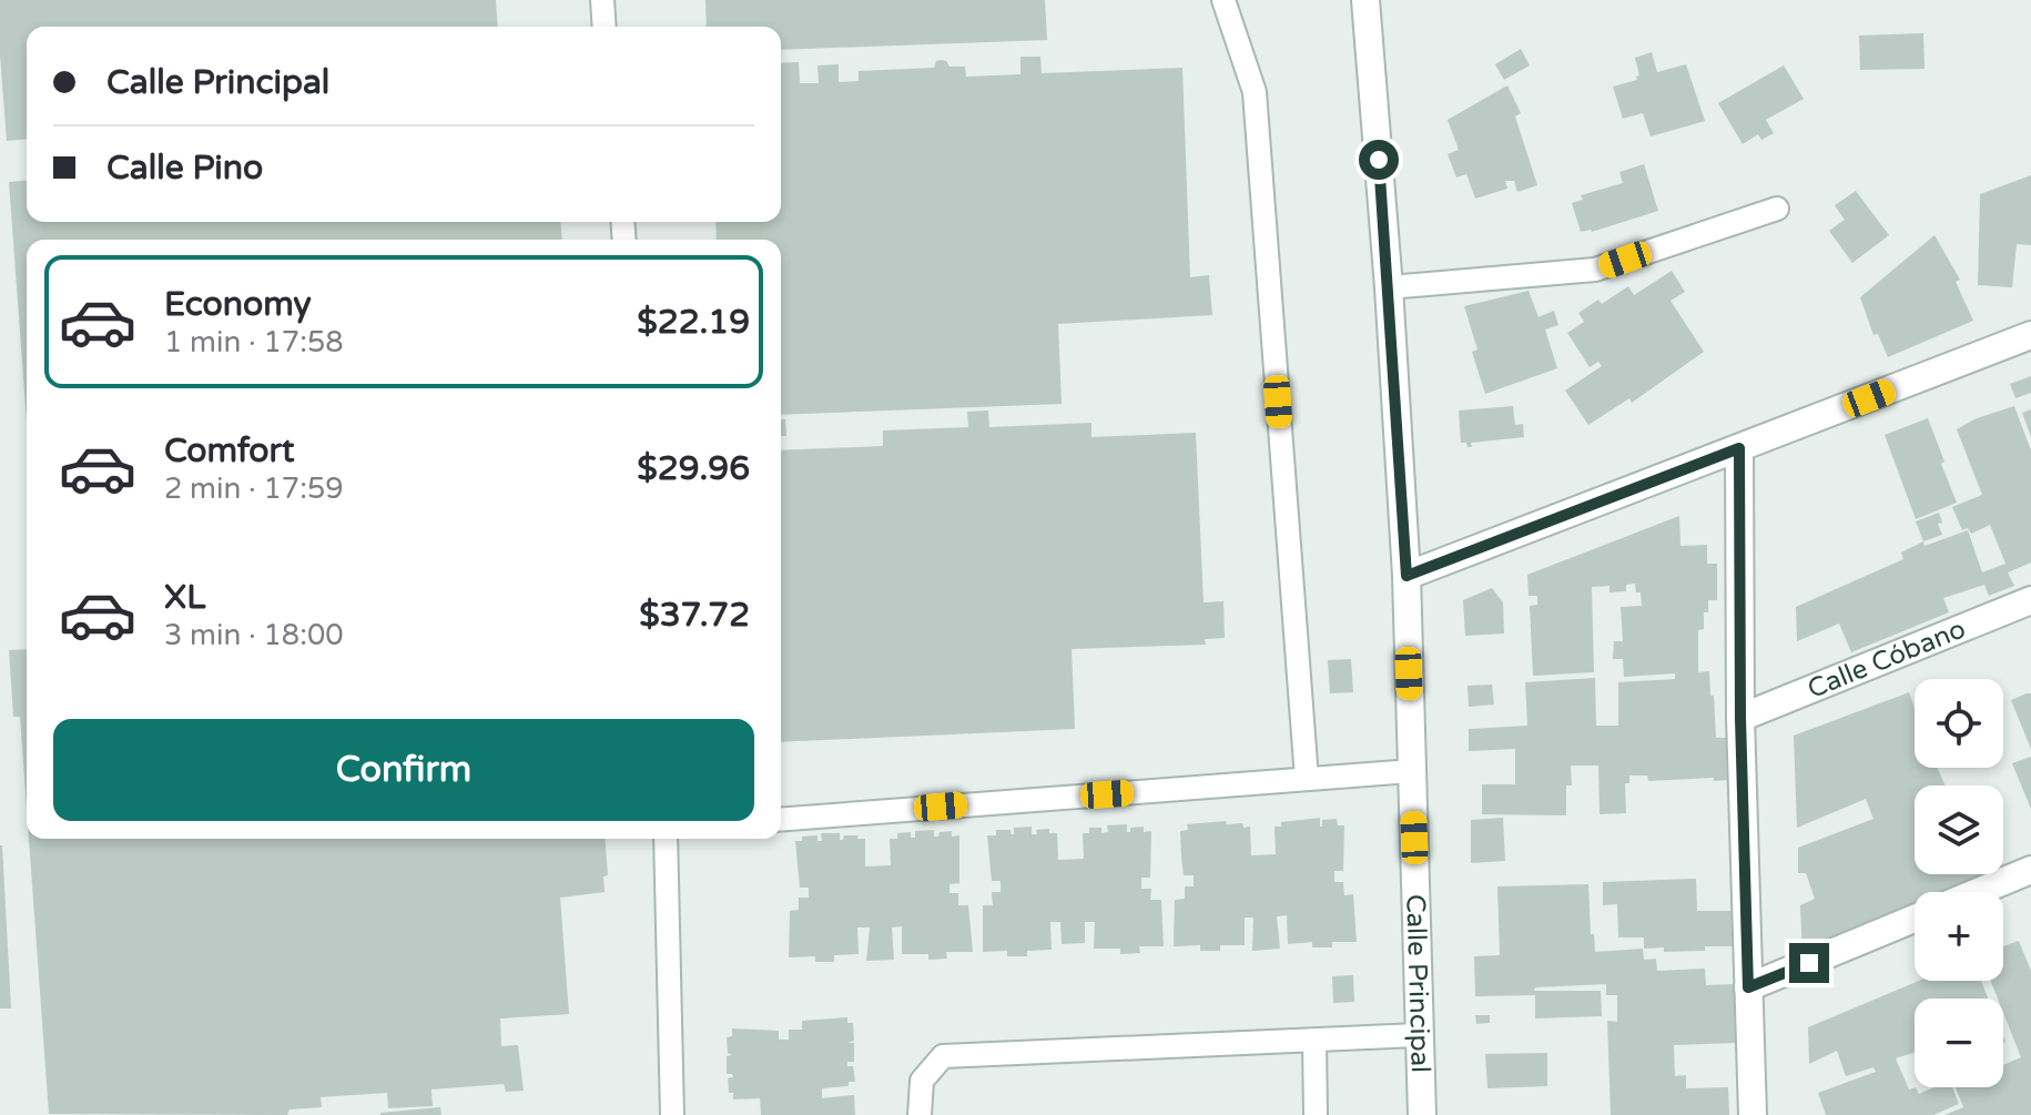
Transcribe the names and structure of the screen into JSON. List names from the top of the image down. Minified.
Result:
{"streets":{"street":["Calle Cóbano","Calle Principal"]},"page":{"banner":["Calle Principal","Calle Pino"],"list":[{"name":"Economy","note":"1 min · 17:58","value":"$22.19"},{"name":"Comfort","note":"2 min · 17:59","value":"$29.96"},{"name":"XL","note":"3 min · 18:00","value":"$37.72"}],"map_buttons":["+","−"],"buttons":"Confirm"}}
